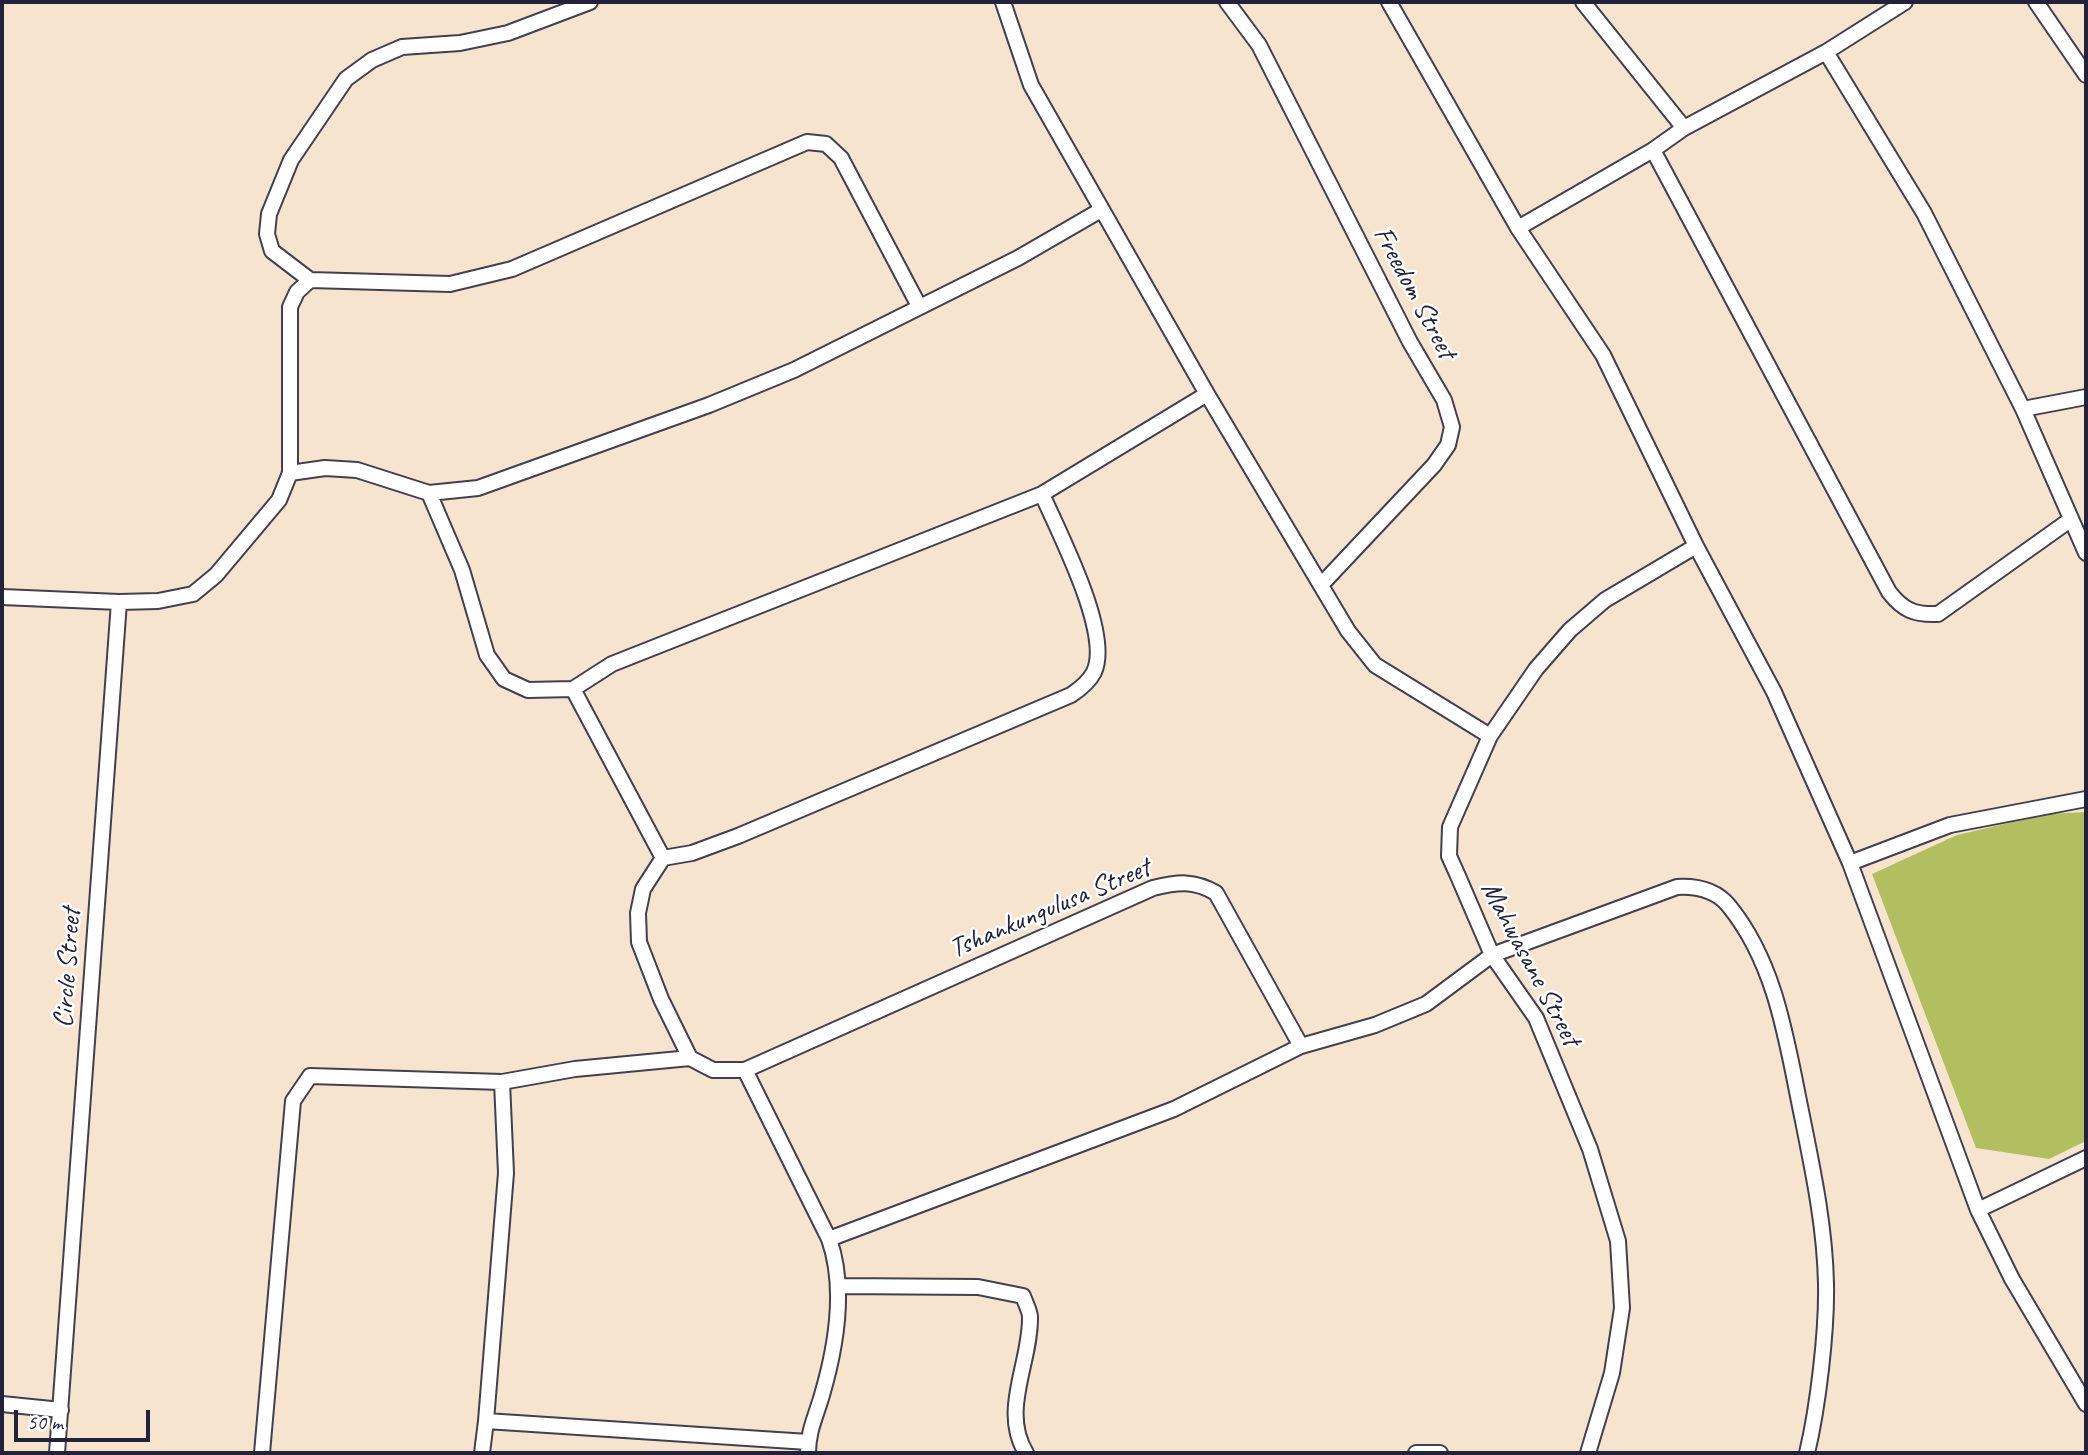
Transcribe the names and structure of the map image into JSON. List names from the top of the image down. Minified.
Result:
{"streets":{"street":["Freedom Street","Tshankungulusa Street","Mahwasane Street","Circle Street"]},"scale_bar":"50 m"}
